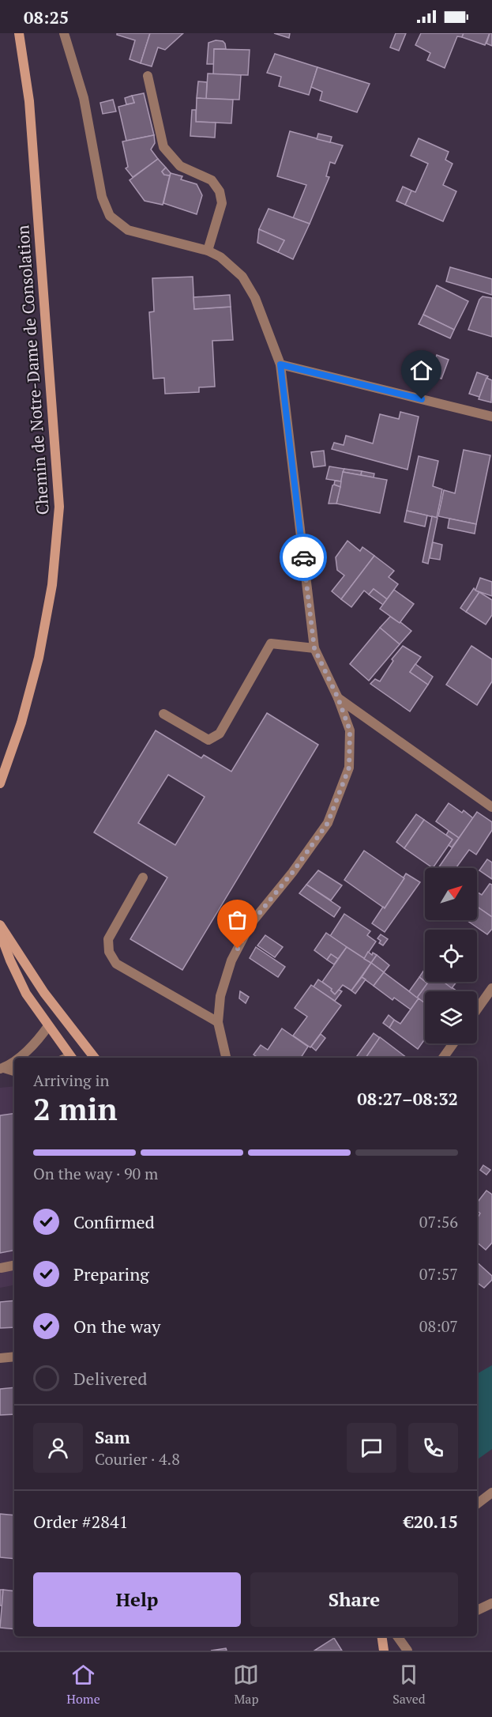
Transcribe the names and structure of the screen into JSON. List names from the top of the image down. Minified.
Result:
{"streets":{"street":["Chemin de Notre-Dame de Consolation"]},"north":"top right","page":{"status":"08:25","heading":["2 min","Arriving in","08:27–08:32"],"panel":["Sam","Courier · 4.8","Order #2841","€20.15"],"bar":"On the way · 90 m","list":[["Confirmed","07:56"],["Preparing","07:57"],["On the way","08:07"],"Delivered"],"buttons":["Help","Share"],"tabs":["Home","Map","Saved"]}}
